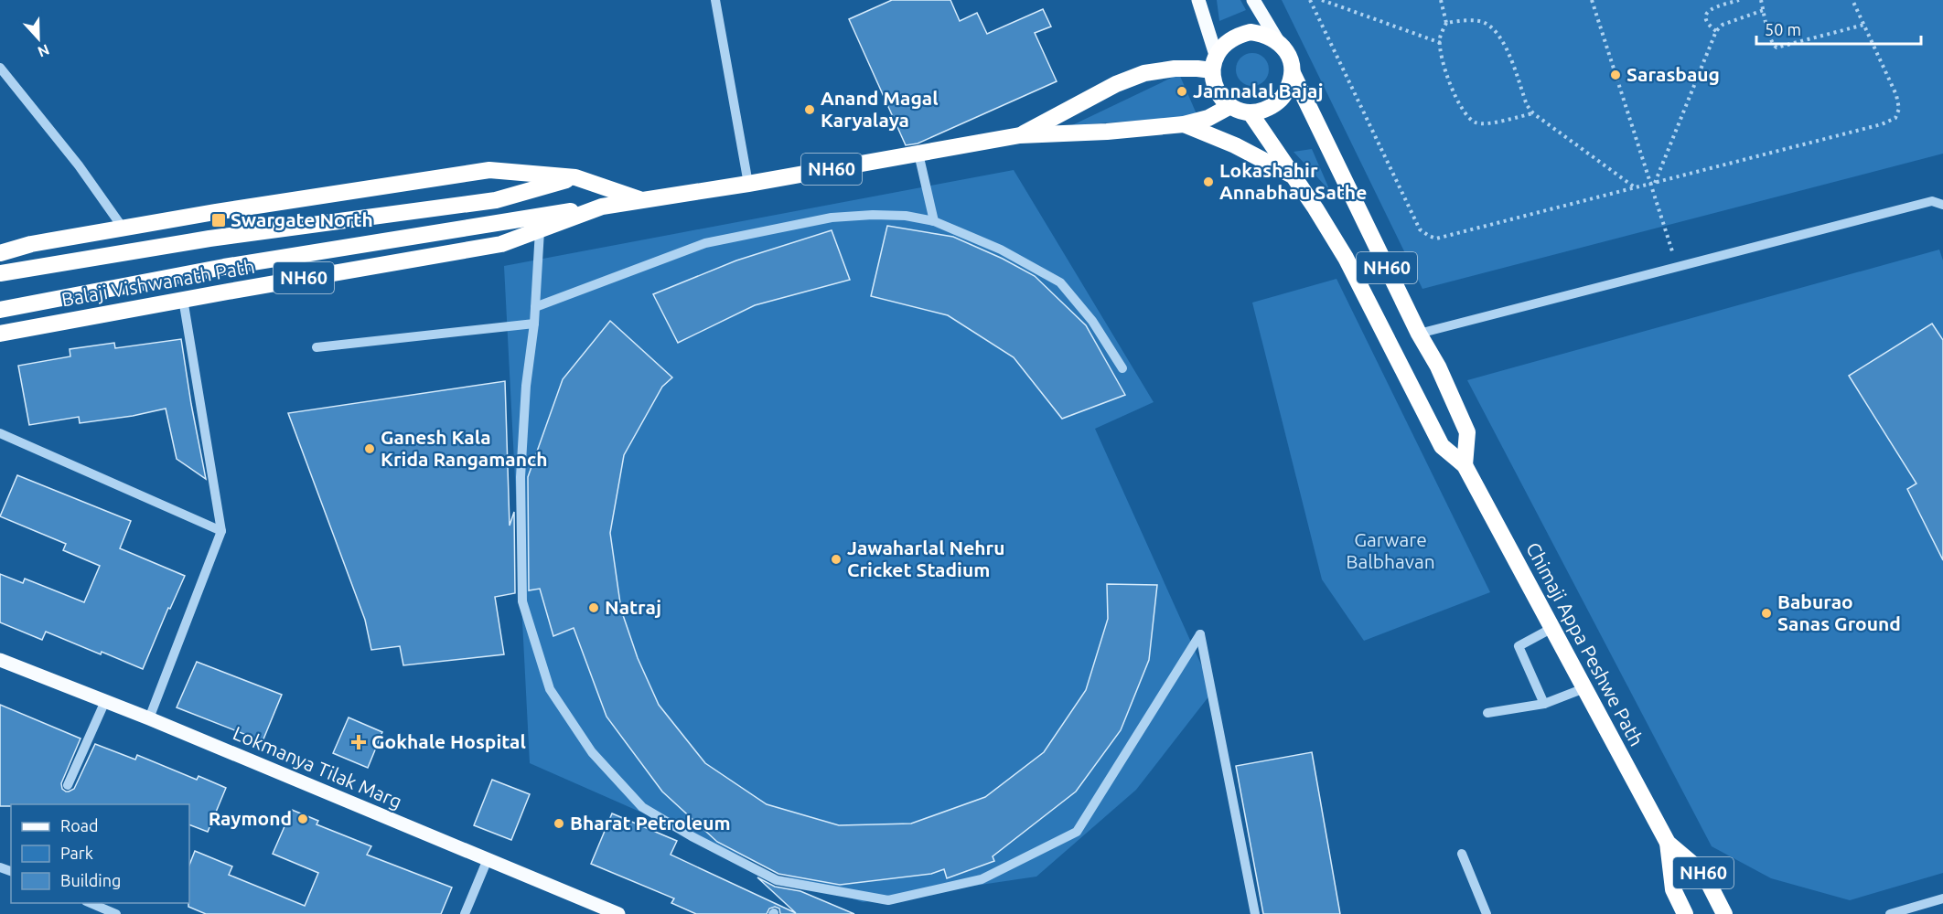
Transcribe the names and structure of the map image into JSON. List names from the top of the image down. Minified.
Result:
{"streets":{"highway":["NH60","Balaji Vishwanath Path","Chimaji Appa Peshwe Path"],"main road":["Lokmanya Tilak Marg"]},"crossings":[["NH60","Balaji Vishwanath Path"],["NH60","Chimaji Appa Peshwe Path"]],"parks":["Garware Balbhavan"],"places":{"other":["Sarasbaug","Jamnalal Bajaj","Anand Magal Karyalaya","Lokashahir Annabhau Sathe","Ganesh Kala Krida Rangamanch","Jawaharlal Nehru Cricket Stadium","Natraj","Baburao Sanas Ground","Raymond","Bharat Petroleum"],"transit":["Swargate North"],"health":["Gokhale Hospital"]},"legend":["Road","Park","Building"],"scale_bar":"50 m","north":"bottom"}
